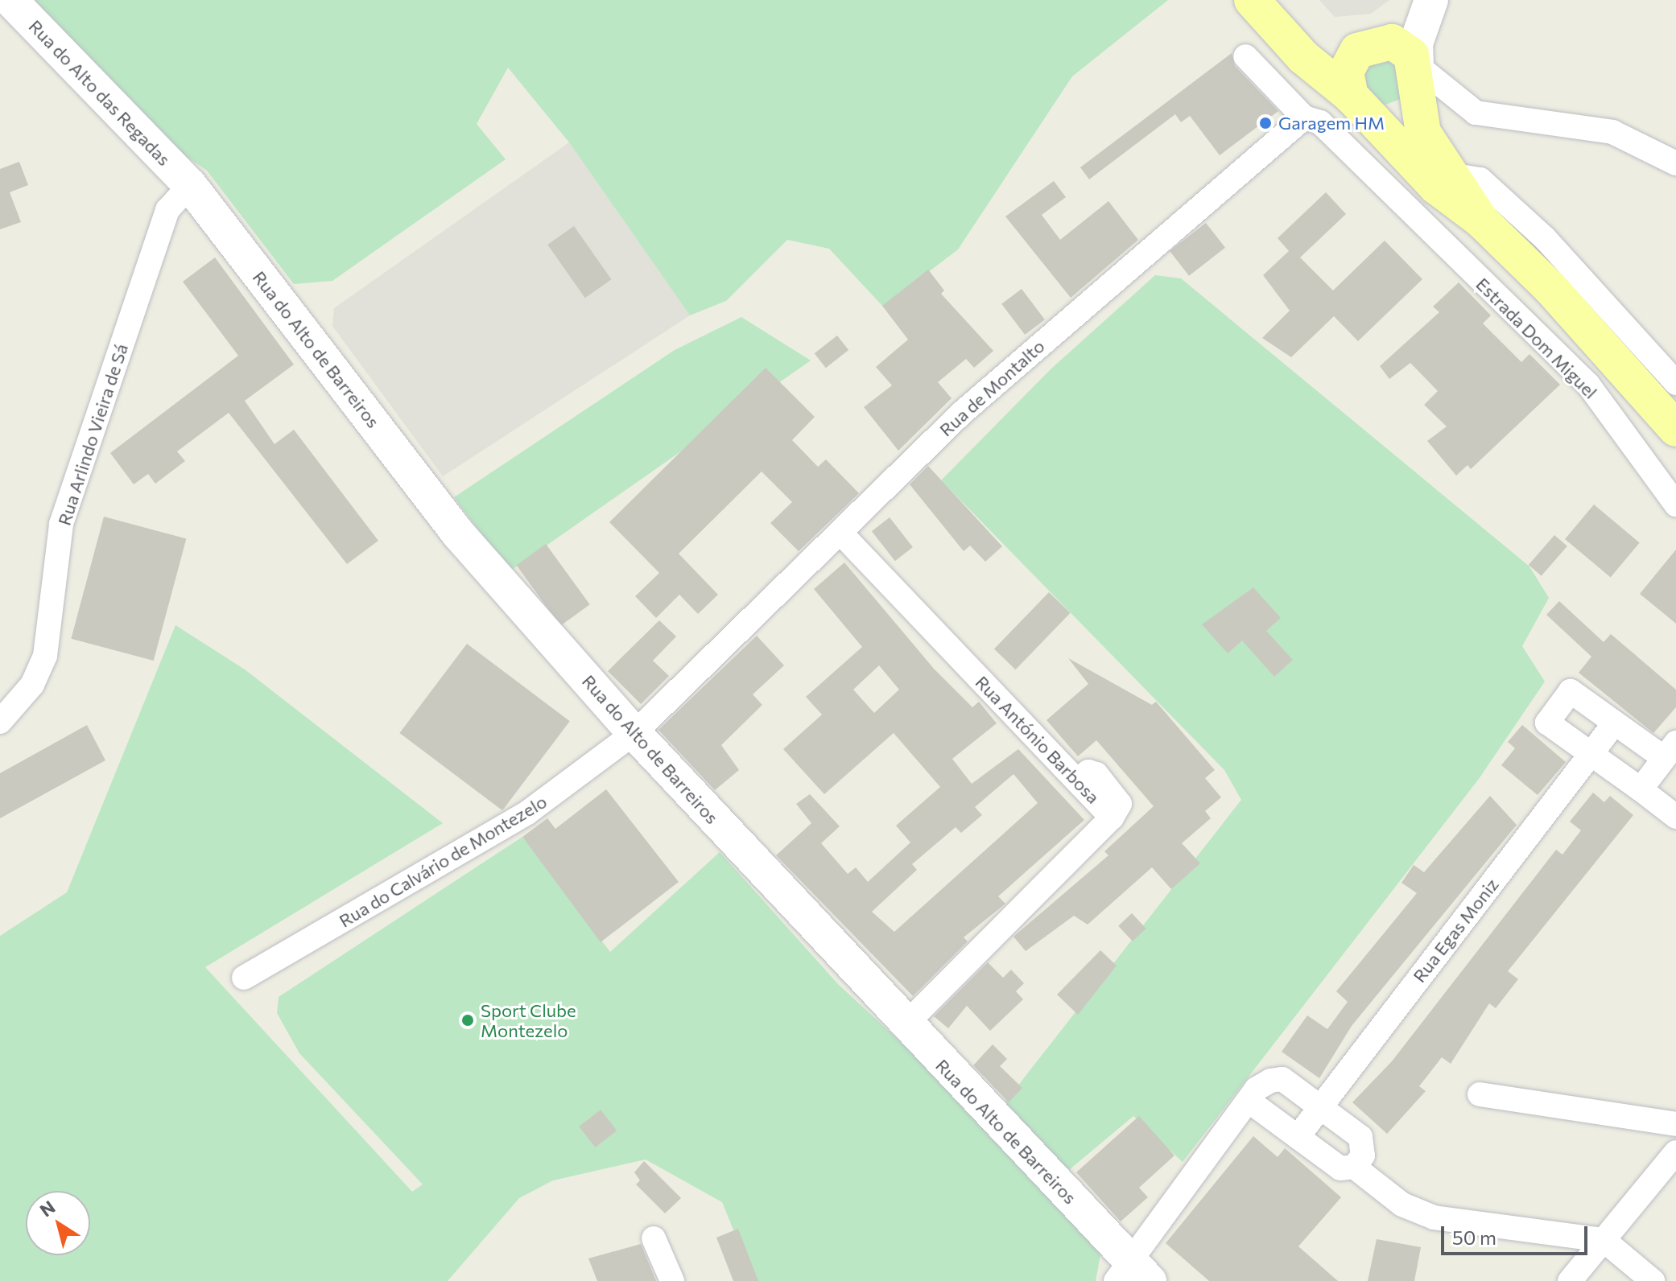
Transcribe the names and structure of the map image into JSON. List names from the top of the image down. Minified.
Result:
{"streets":{"street":["Rua do Alto das Regadas","Estrada Dom Miguel","Rua do Alto de Barreiros","Rua de Montalto","Rua Arlindo Vieira de Sá","Rua António Barbosa","Rua do Calvário de Montezelo","Rua Egas Moniz"]},"crossings":[["Rua do Alto das Regadas","Rua do Alto de Barreiros"],["Rua do Alto das Regadas","Rua Arlindo Vieira de Sá"],["Estrada Dom Miguel","Rua de Montalto"],["Rua do Alto de Barreiros","Rua de Montalto"],["Rua do Alto de Barreiros","Rua Arlindo Vieira de Sá"],["Rua do Alto de Barreiros","Rua António Barbosa"],["Rua do Alto de Barreiros","Rua do Calvário de Montezelo"],["Rua de Montalto","Rua António Barbosa"],["Rua de Montalto","Rua do Calvário de Montezelo"]],"places":["Garagem HM","Sport Clube Montezelo"],"scale_bar":"50 m","north":"top left"}
